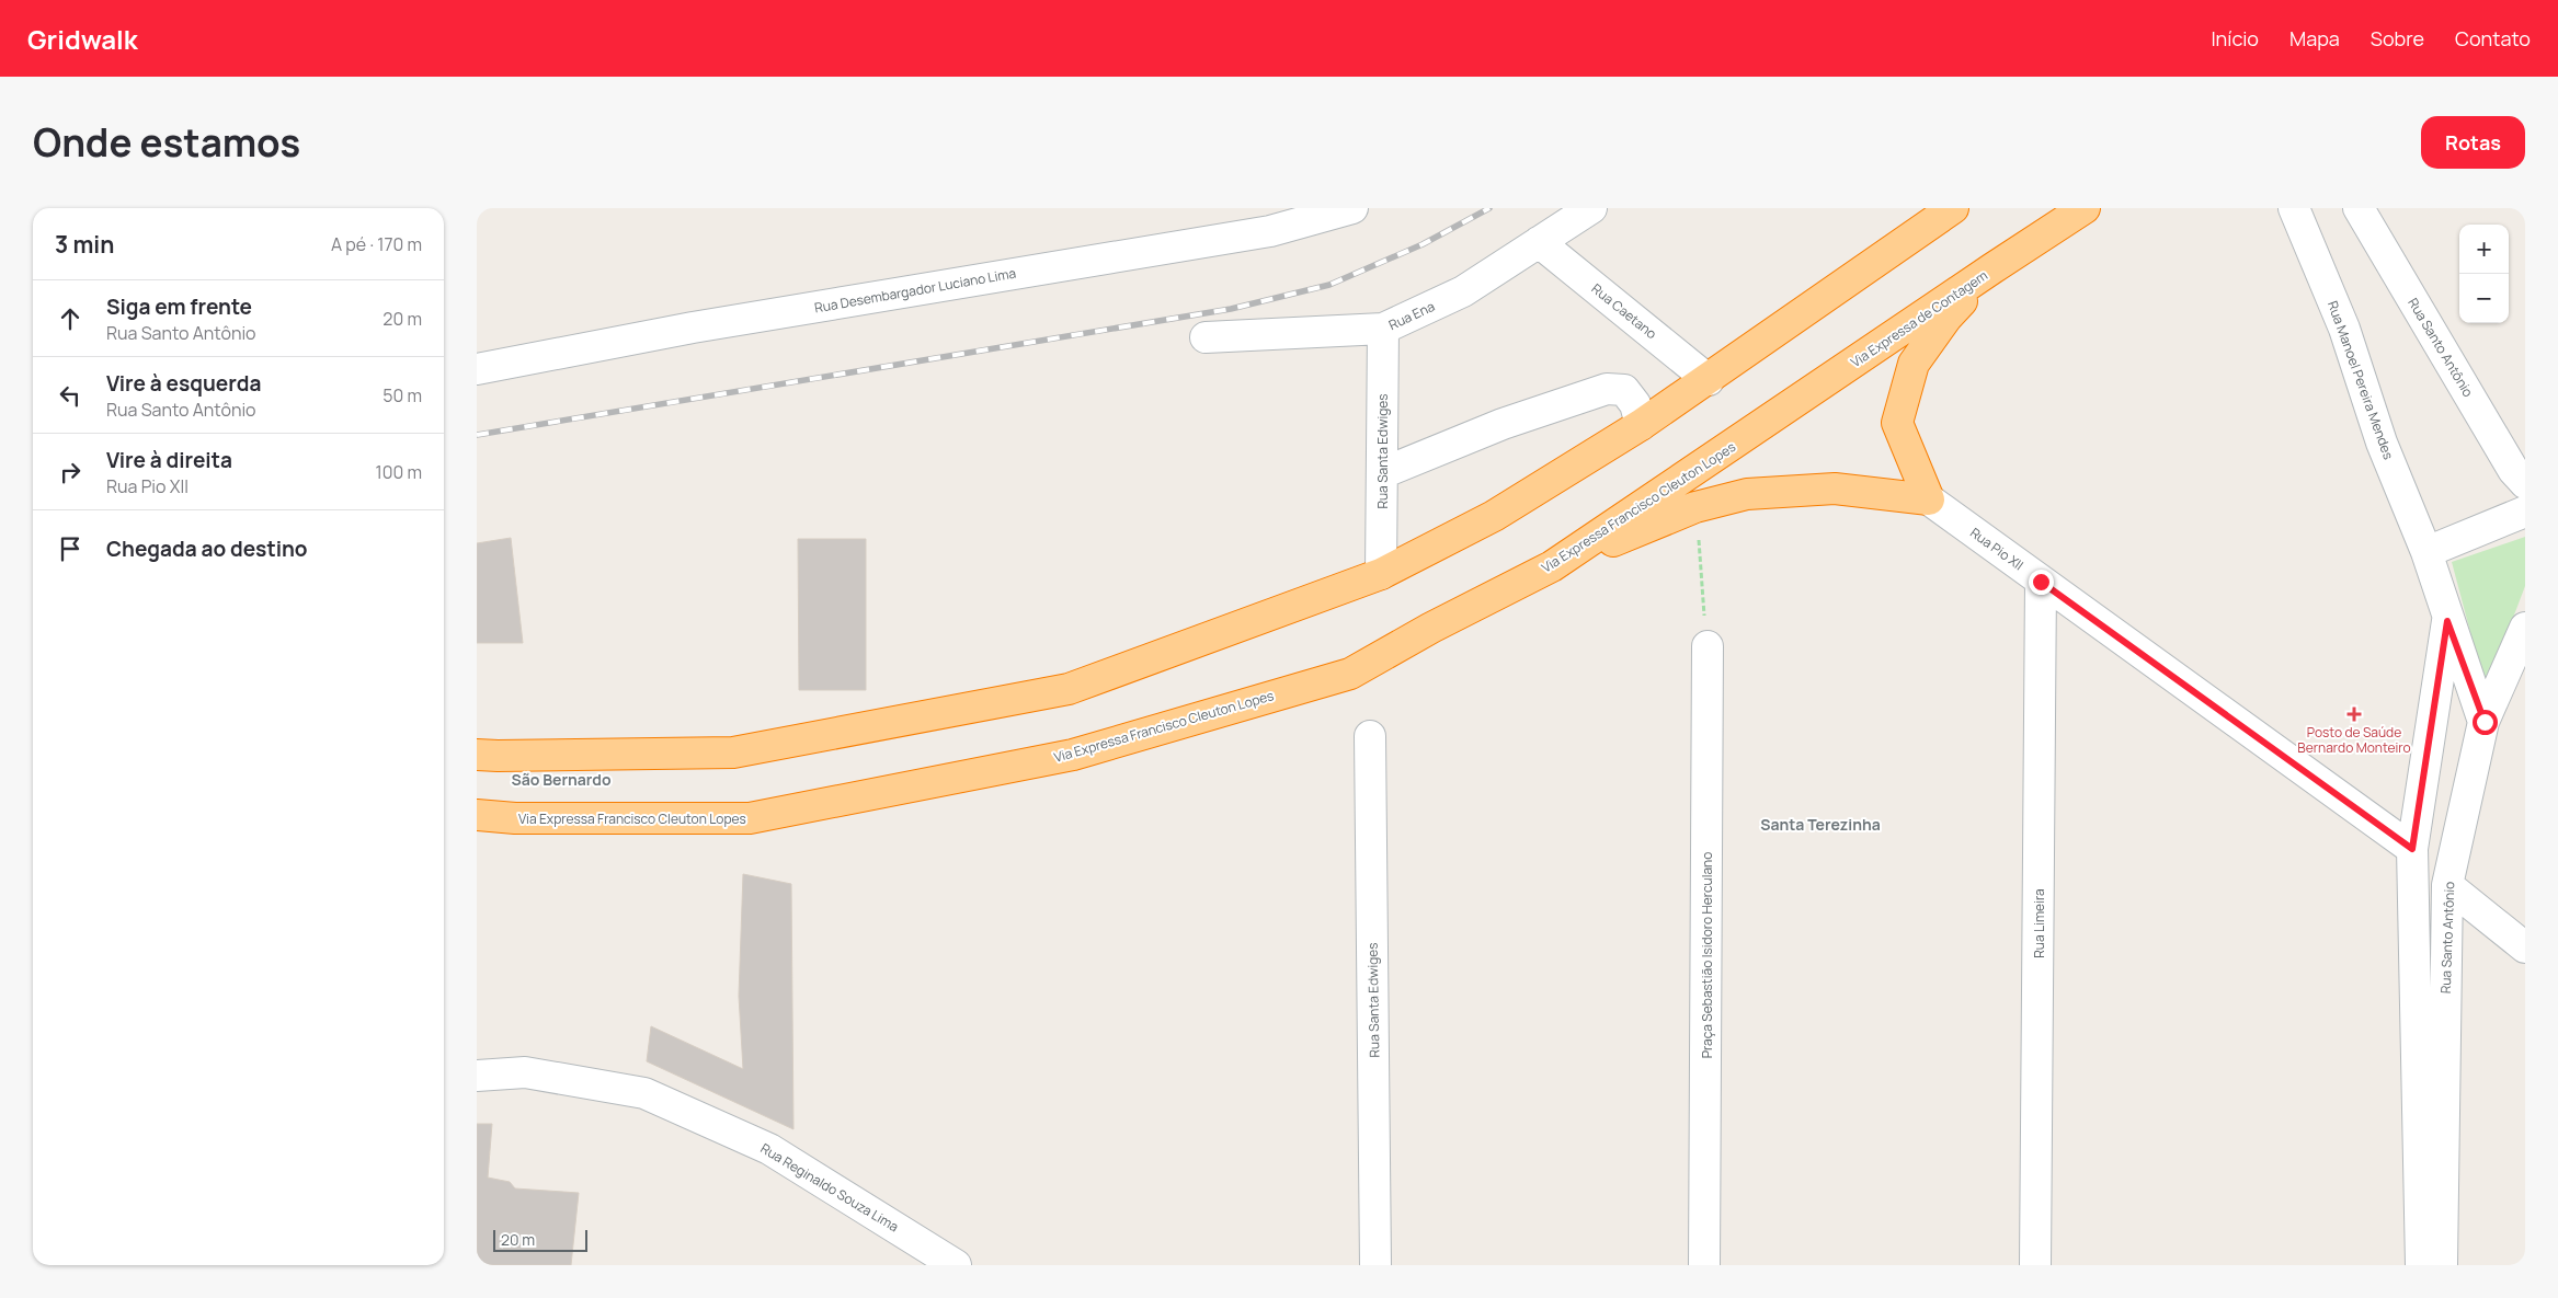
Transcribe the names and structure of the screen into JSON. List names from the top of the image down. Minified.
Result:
{"streets":{"highway":["Via Expressa de Contagem","Via Expressa Francisco Cleuton Lopes"],"street":["Rua Desembargador Luciano Lima","Rua Caetano","Rua Ena","Rua Santo Antônio","Rua Manoel Pereira Mendes","Rua Santa Edwiges","Rua Pio XII","Rua Limeira","Praça Sebastião Isidoro Herculano","Rua Reginaldo Souza Lima"]},"crossings":[["Rua Caetano","Rua Ena"],["Rua Ena","Rua Santa Edwiges"],["Via Expressa de Contagem","Via Expressa Francisco Cleuton Lopes"],["Rua Pio XII","Rua Limeira"]],"districts":["São Bernardo","Santa Terezinha"],"places":{"health":["Posto de Saúde Bernardo Monteiro"]},"scale_bar":"20 m","page":{"header":"Gridwalk","nav":["Início","Mapa","Sobre","Contato"],"title":"Onde estamos","buttons":"Rotas","heading":["3 min","A pé · 170 m"],"map_buttons":["+","−"],"list":[["Siga em frente","Rua Santo Antônio","20 m"],["Vire à esquerda","Rua Santo Antônio","50 m"],["Vire à direita","Rua Pio XII","100 m"],"Chegada ao destino"],"scale":"20 m"}}
